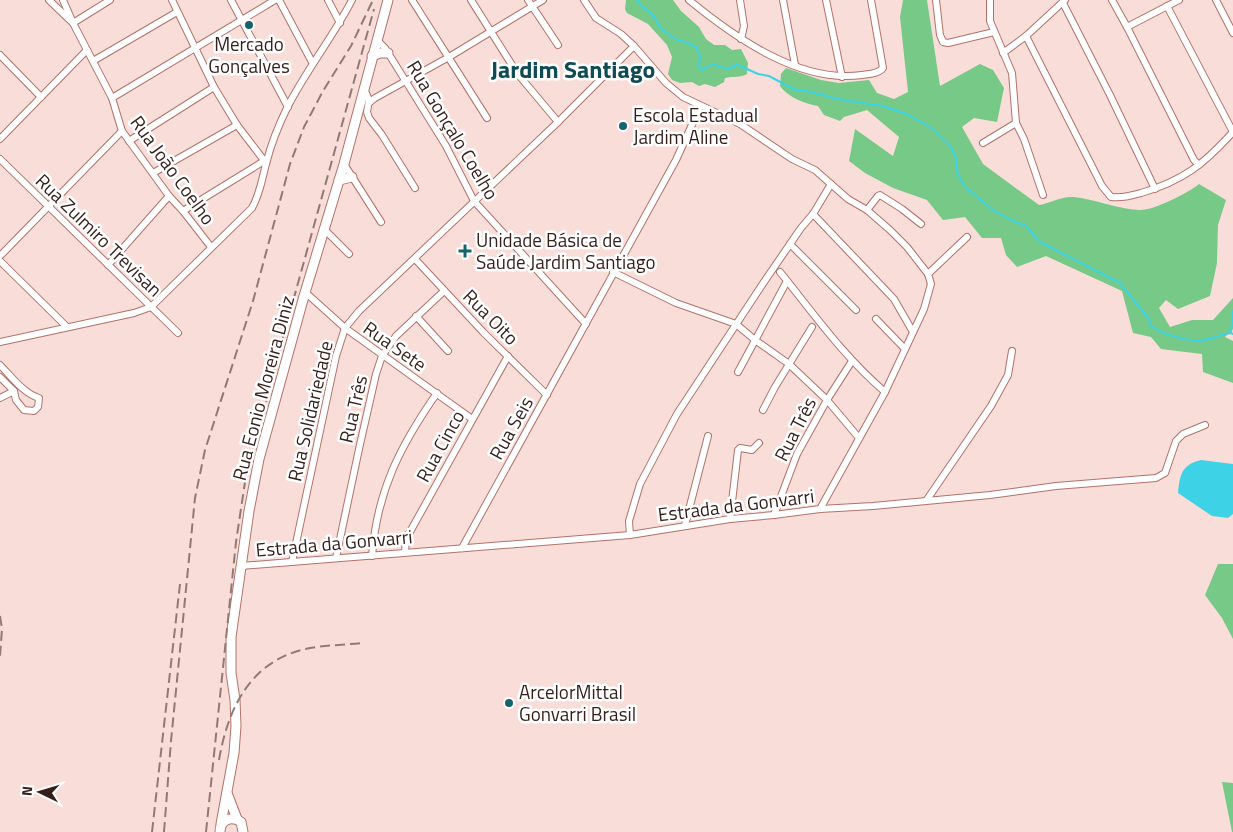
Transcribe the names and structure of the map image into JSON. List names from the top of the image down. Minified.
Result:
{"streets":{"main road":["Rua Eonio Moreira Diniz"],"street":["Rua Gonçalo Coelho","Rua João Coelho","Rua Zulmiro Trevisan","Rua Oito","Rua Sete","Rua Três","Rua Solidariedade","Rua Seis","Rua Cinco","Estrada da Gonvarri"]},"crossings":[["Rua Gonçalo Coelho","Rua Eonio Moreira Diniz"],["Rua Gonçalo Coelho","Rua Solidariedade"],["Rua Gonçalo Coelho","Rua Seis"],["Rua Oito","Rua Três"],["Rua Oito","Rua Solidariedade"],["Rua Oito","Rua Seis"],["Rua Oito","Rua Cinco"],["Rua Sete","Rua Eonio Moreira Diniz"],["Rua Sete","Rua Três"],["Rua Sete","Rua Solidariedade"],["Rua Sete","Rua Cinco"],["Rua Eonio Moreira Diniz","Estrada da Gonvarri"],["Rua Três","Estrada da Gonvarri"],["Rua Solidariedade","Estrada da Gonvarri"],["Rua Seis","Estrada da Gonvarri"],["Rua Cinco","Estrada da Gonvarri"]],"districts":["Jardim Santiago"],"places":{"other":["Mercado Gonçalves","Escola Estadual Jardim Aline","ArcelorMittal Gonvarri Brasil"],"health":["Unidade Básica de Saúde Jardim Santiago"]},"north":"left"}
